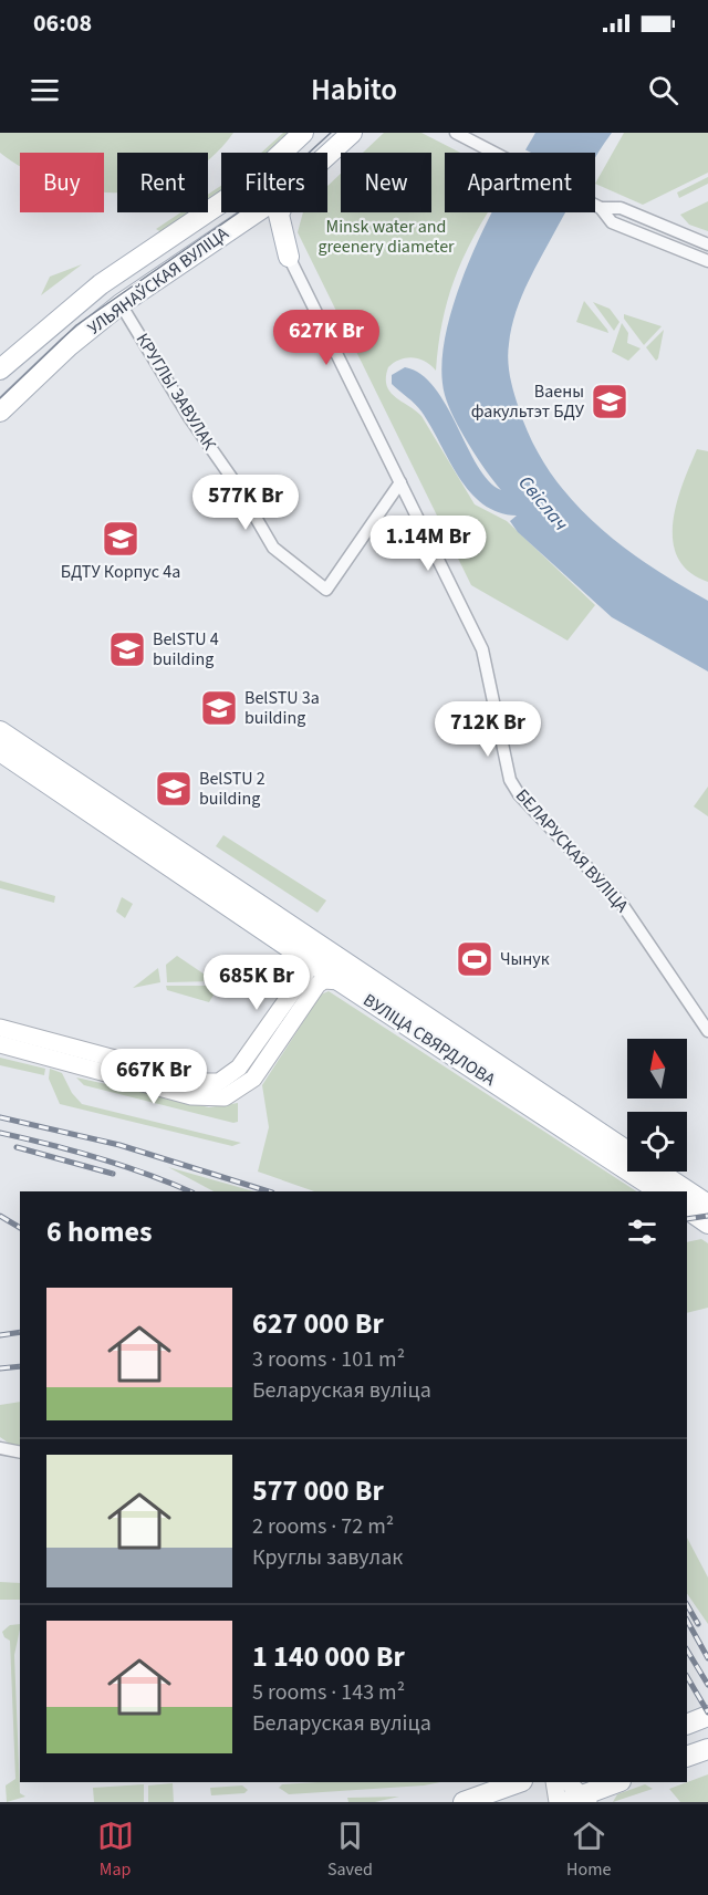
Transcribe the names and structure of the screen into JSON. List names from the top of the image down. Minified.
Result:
{"streets":{"main road":["УЛЬЯНАЎСКАЯ ВУЛІЦА","ВУЛІЦА СВЯРДЛОВА"],"street":["КРУГЛЫ ЗАВУЛАК","БЕЛАРУСКАЯ ВУЛІЦА"]},"crossings":[["УЛЬЯНАЎСКАЯ ВУЛІЦА","КРУГЛЫ ЗАВУЛАК"],["КРУГЛЫ ЗАВУЛАК","БЕЛАРУСКАЯ ВУЛІЦА"]],"water":["Свіслач"],"parks":["Minsk water and greenery diameter"],"places":{"school or university":["Ваены факультэт БДУ","БДТУ Корпус 4а","BelSTU 4 building","BelSTU 3a building","BelSTU 2 building"],"sports":["Чынук"]},"north":"top","page":{"status":"06:08","header":"Habito","chip":["Buy","Rent","Filters","New","Apartment"],"price":["627K Br","577K Br","1.14M Br","712K Br","685K Br","667K Br"],"heading":"6 homes","list":[{"name":"627 000 Br","note":"3 rooms · 101 m² · Беларуская вуліца"},{"name":"577 000 Br","note":"2 rooms · 72 m² · Круглы завулак"},{"name":"1 140 000 Br","note":"5 rooms · 143 m² · Беларуская вуліца"}],"tabs":["Map","Saved","Home"]}}
